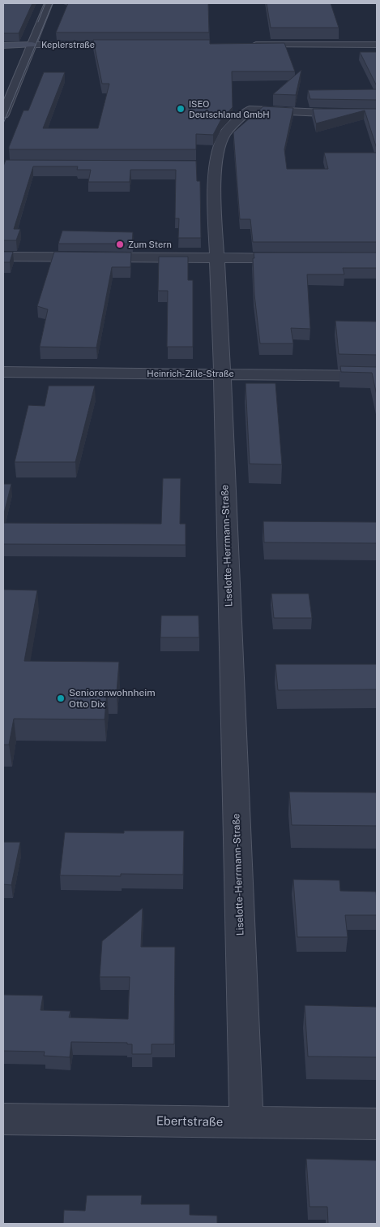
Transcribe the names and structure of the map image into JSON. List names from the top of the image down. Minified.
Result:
{"streets":{"main road":["Keplerstraße"],"street":["Heinrich-Zille-Straße","Liselotte-Herrmann-Straße","Ebertstraße"]},"crossings":[["Heinrich-Zille-Straße","Liselotte-Herrmann-Straße"],["Liselotte-Herrmann-Straße","Ebertstraße"]],"places":["ISEO Deutschland GmbH","Zum Stern","Seniorenwohnheim Otto Dix"]}
